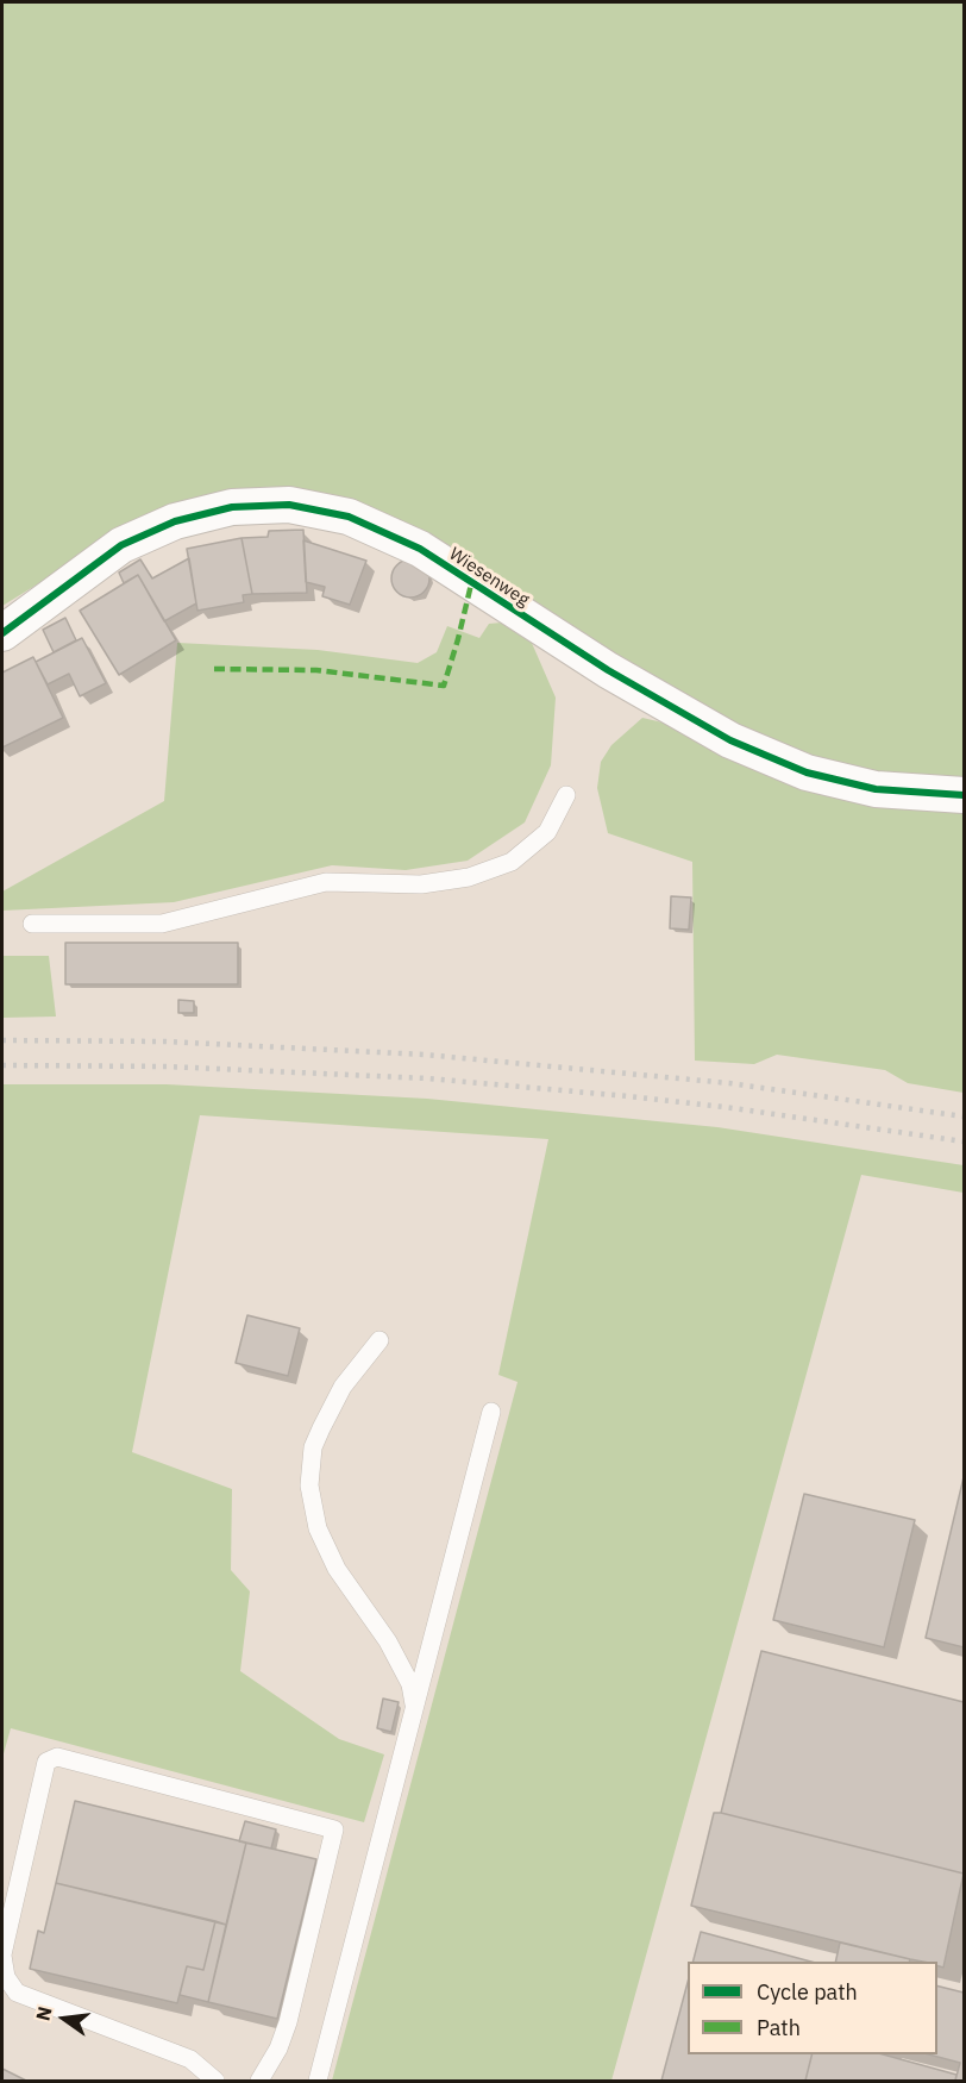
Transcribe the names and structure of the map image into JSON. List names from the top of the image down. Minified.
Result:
{"streets":{"street":["Wiesenweg"]},"legend":["Cycle path","Path"],"north":"left"}
